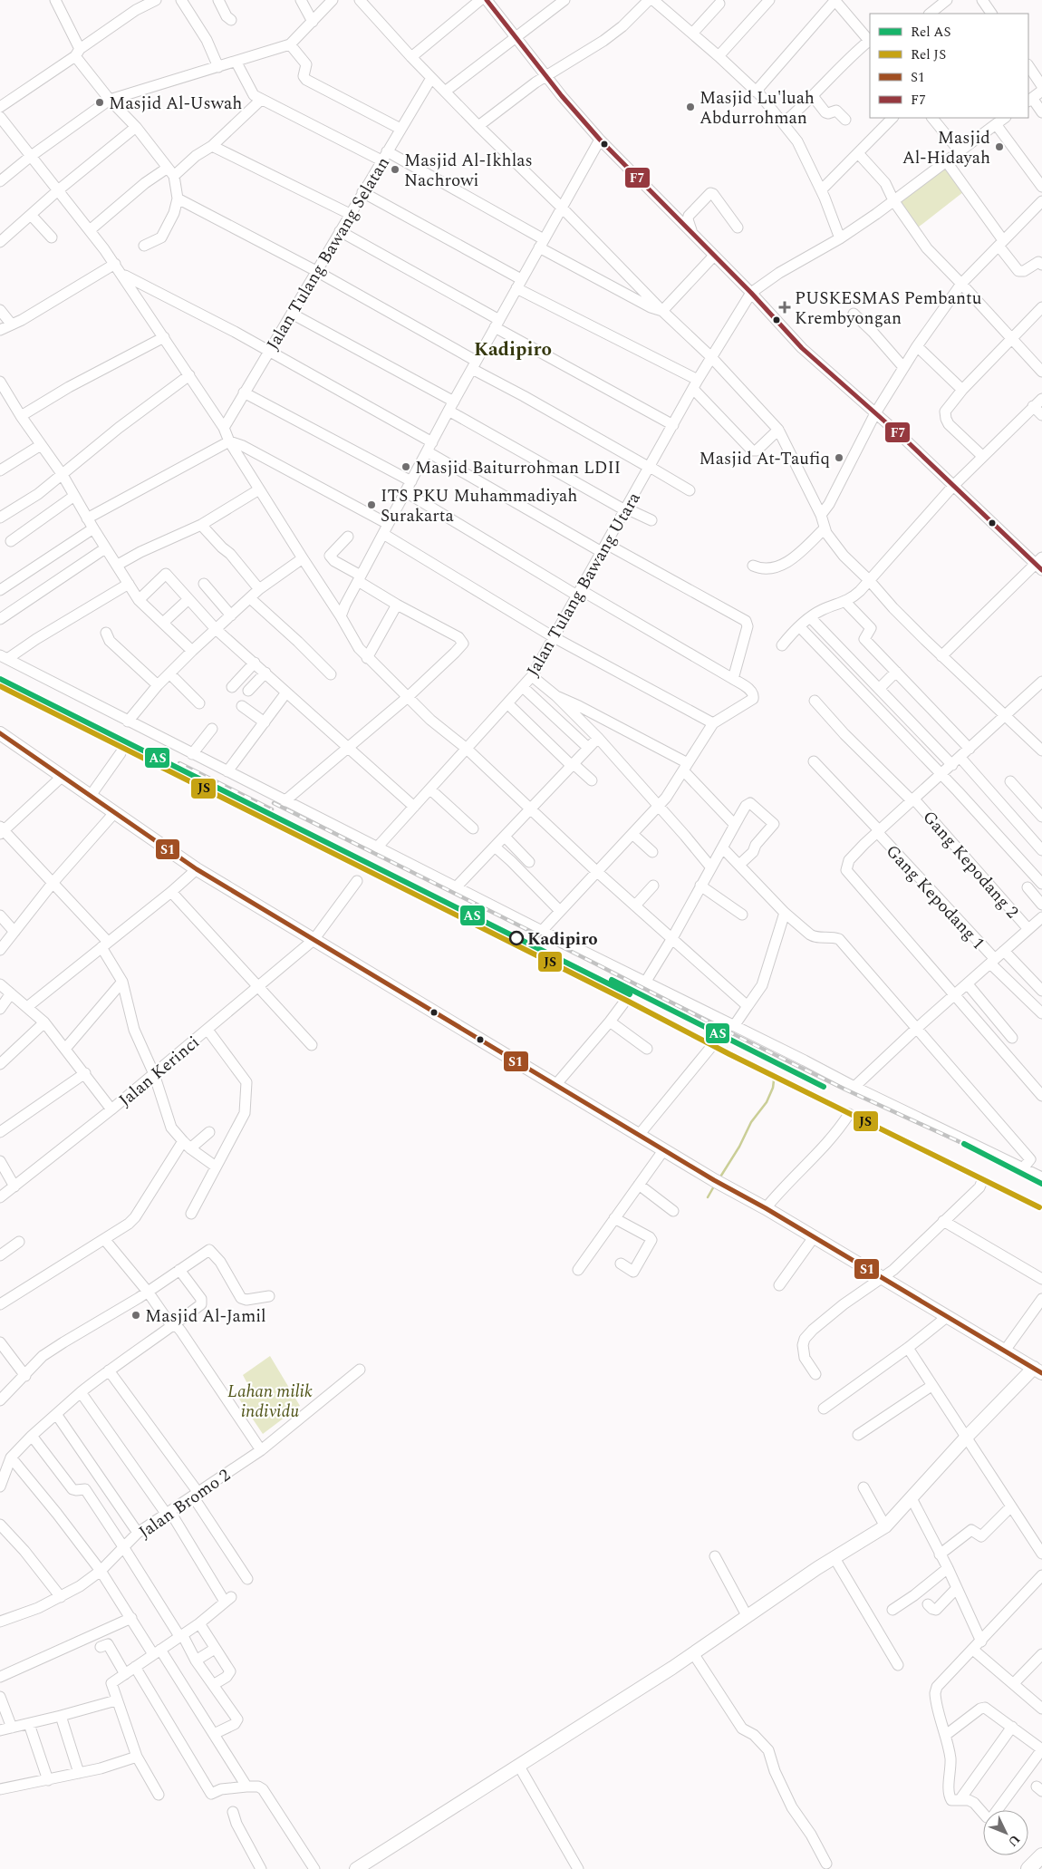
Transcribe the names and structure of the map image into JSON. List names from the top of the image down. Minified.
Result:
{"streets":{"street":["Jalan Tulang Bawang Selatan","Jalan Tulang Bawang Utara","Gang Kepodang 2","Gang Kepodang 1","Jalan Kerinci","Jalan Bromo 2"]},"districts":["Kadipiro"],"parks":["Lahan milik individu"],"places":{"other":["Masjid Al-Uswah","Masjid Lu'luah Abdurrohman","Masjid Al-Hidayah","Masjid Al-Ikhlas Nachrowi","Masjid At-Taufiq","Masjid Baiturrohman LDII","ITS PKU Muhammadiyah Surakarta","Kadipiro","Masjid Al-Jamil"],"health":["PUSKESMAS Pembantu Krembyongan"]},"lines":["transit line F7","rail line AS","rail line JS","transit line S1"],"legend":["Rel AS","Rel JS","S1","F7"],"north":"bottom right"}
